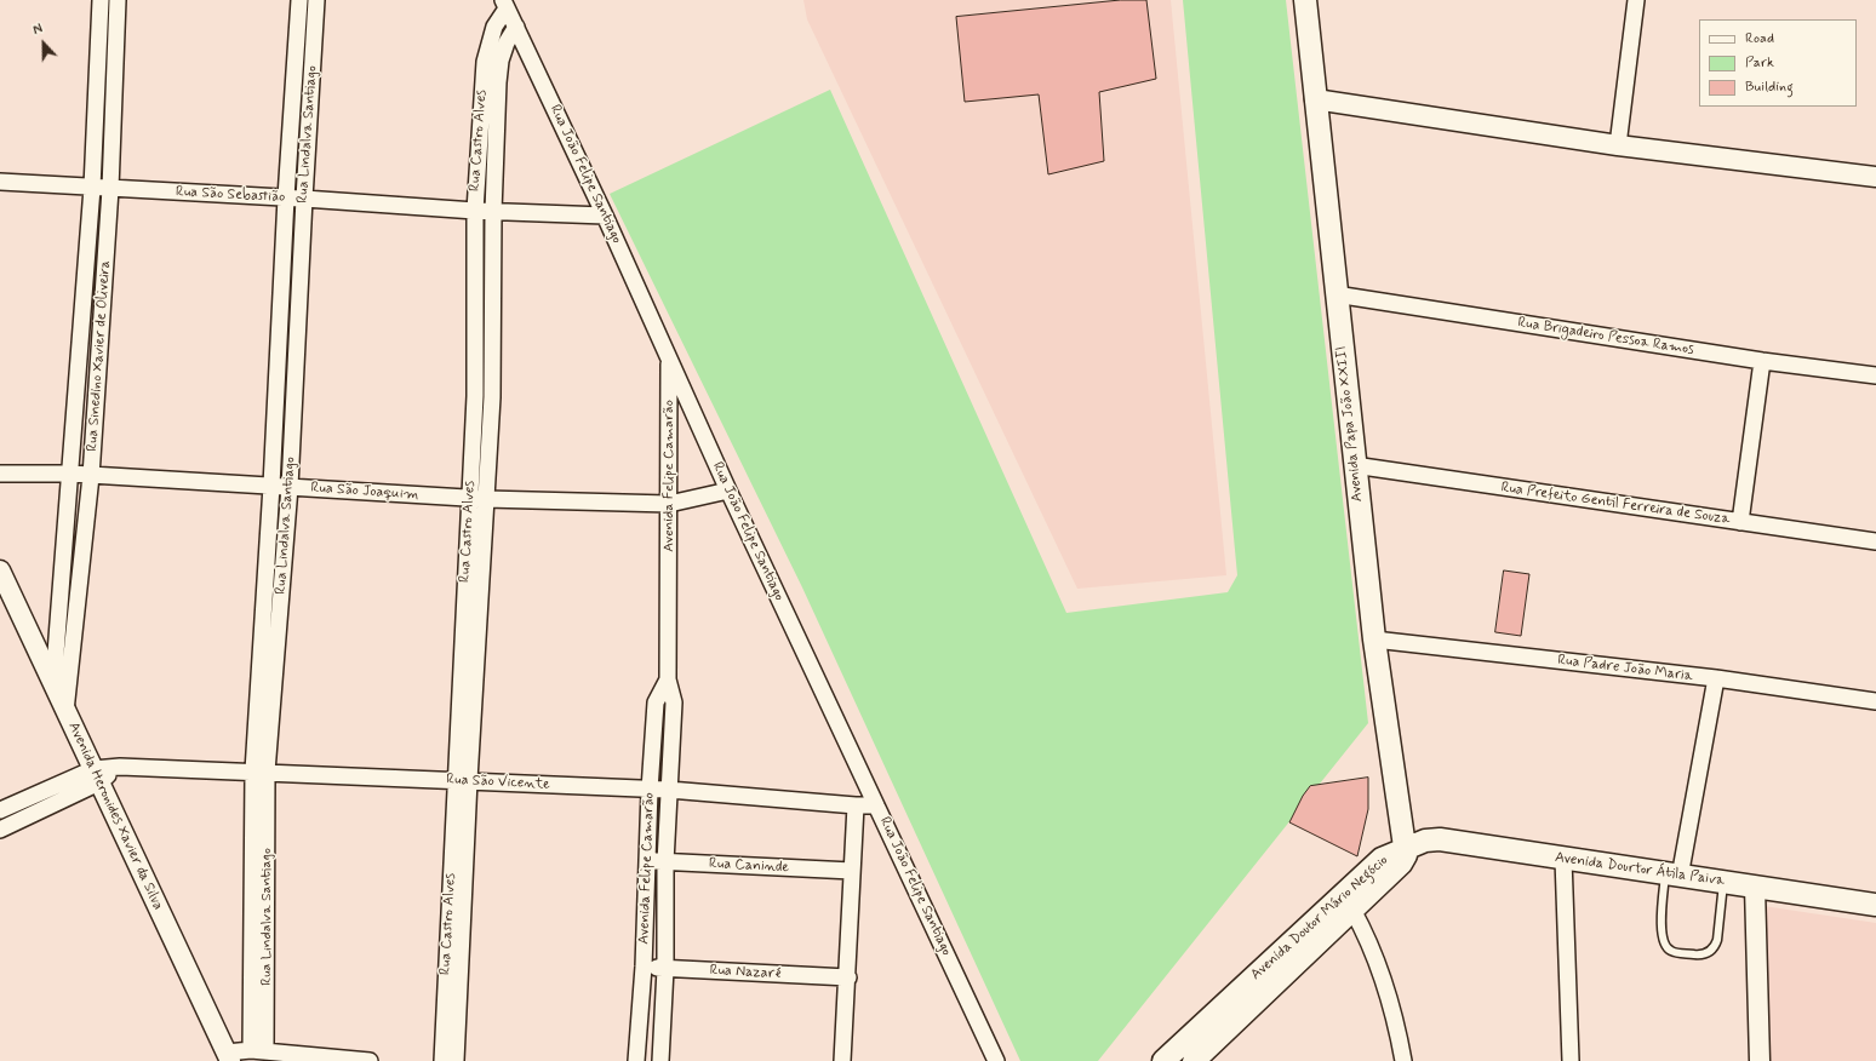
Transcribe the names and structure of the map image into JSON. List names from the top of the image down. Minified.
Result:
{"streets":{"main road":["Avenida Papa João XXIII","Avenida Dourtor Átila Paiva","Avenida Doutor Mário Negócio"],"street":["Rua Lindalva Santiago","Rua Castro Alves","Rua João Felipe Santiago","Rua São Sebastião","Rua Brigadeiro Pessoa Ramos","Rua Sinedino Xavier de Oliveira","Avenida Felipe Camarão","Rua São Joaquim","Rua Prefeito Gentil Ferreira de Souza","Rua Padre João Maria","Rua São Vicente","Avenida Heronides Xavier da Silva","Rua Caninde","Rua Nazaré"]},"crossings":[["Rua Lindalva Santiago","Rua São Sebastião"],["Rua Lindalva Santiago","Rua São Joaquim"],["Rua Lindalva Santiago","Rua São Vicente"],["Rua Castro Alves","Rua João Felipe Santiago"],["Rua Castro Alves","Rua São Sebastião"],["Rua Castro Alves","Rua São Joaquim"],["Rua Castro Alves","Rua São Vicente"],["Rua João Felipe Santiago","Rua São Sebastião"],["Rua João Felipe Santiago","Avenida Felipe Camarão"],["Rua João Felipe Santiago","Rua São Joaquim"],["Rua João Felipe Santiago","Rua São Vicente"],["Rua João Felipe Santiago","Rua Caninde"],["Rua João Felipe Santiago","Rua Nazaré"],["Rua São Sebastião","Rua Sinedino Xavier de Oliveira"],["Rua Brigadeiro Pessoa Ramos","Avenida Papa João XXIII"],["Rua Sinedino Xavier de Oliveira","Rua São Joaquim"],["Rua Sinedino Xavier de Oliveira","Avenida Heronides Xavier da Silva"],["Avenida Papa João XXIII","Rua Prefeito Gentil Ferreira de Souza"],["Avenida Papa João XXIII","Rua Padre João Maria"],["Avenida Papa João XXIII","Avenida Dourtor Átila Paiva"],["Avenida Papa João XXIII","Avenida Doutor Mário Negócio"],["Avenida Felipe Camarão","Rua São Joaquim"],["Avenida Felipe Camarão","Rua São Vicente"],["Avenida Felipe Camarão","Rua Caninde"],["Avenida Felipe Camarão","Rua Nazaré"],["Rua São Vicente","Avenida Heronides Xavier da Silva"],["Avenida Dourtor Átila Paiva","Avenida Doutor Mário Negócio"]],"legend":["Road","Park","Building"],"north":"top"}
